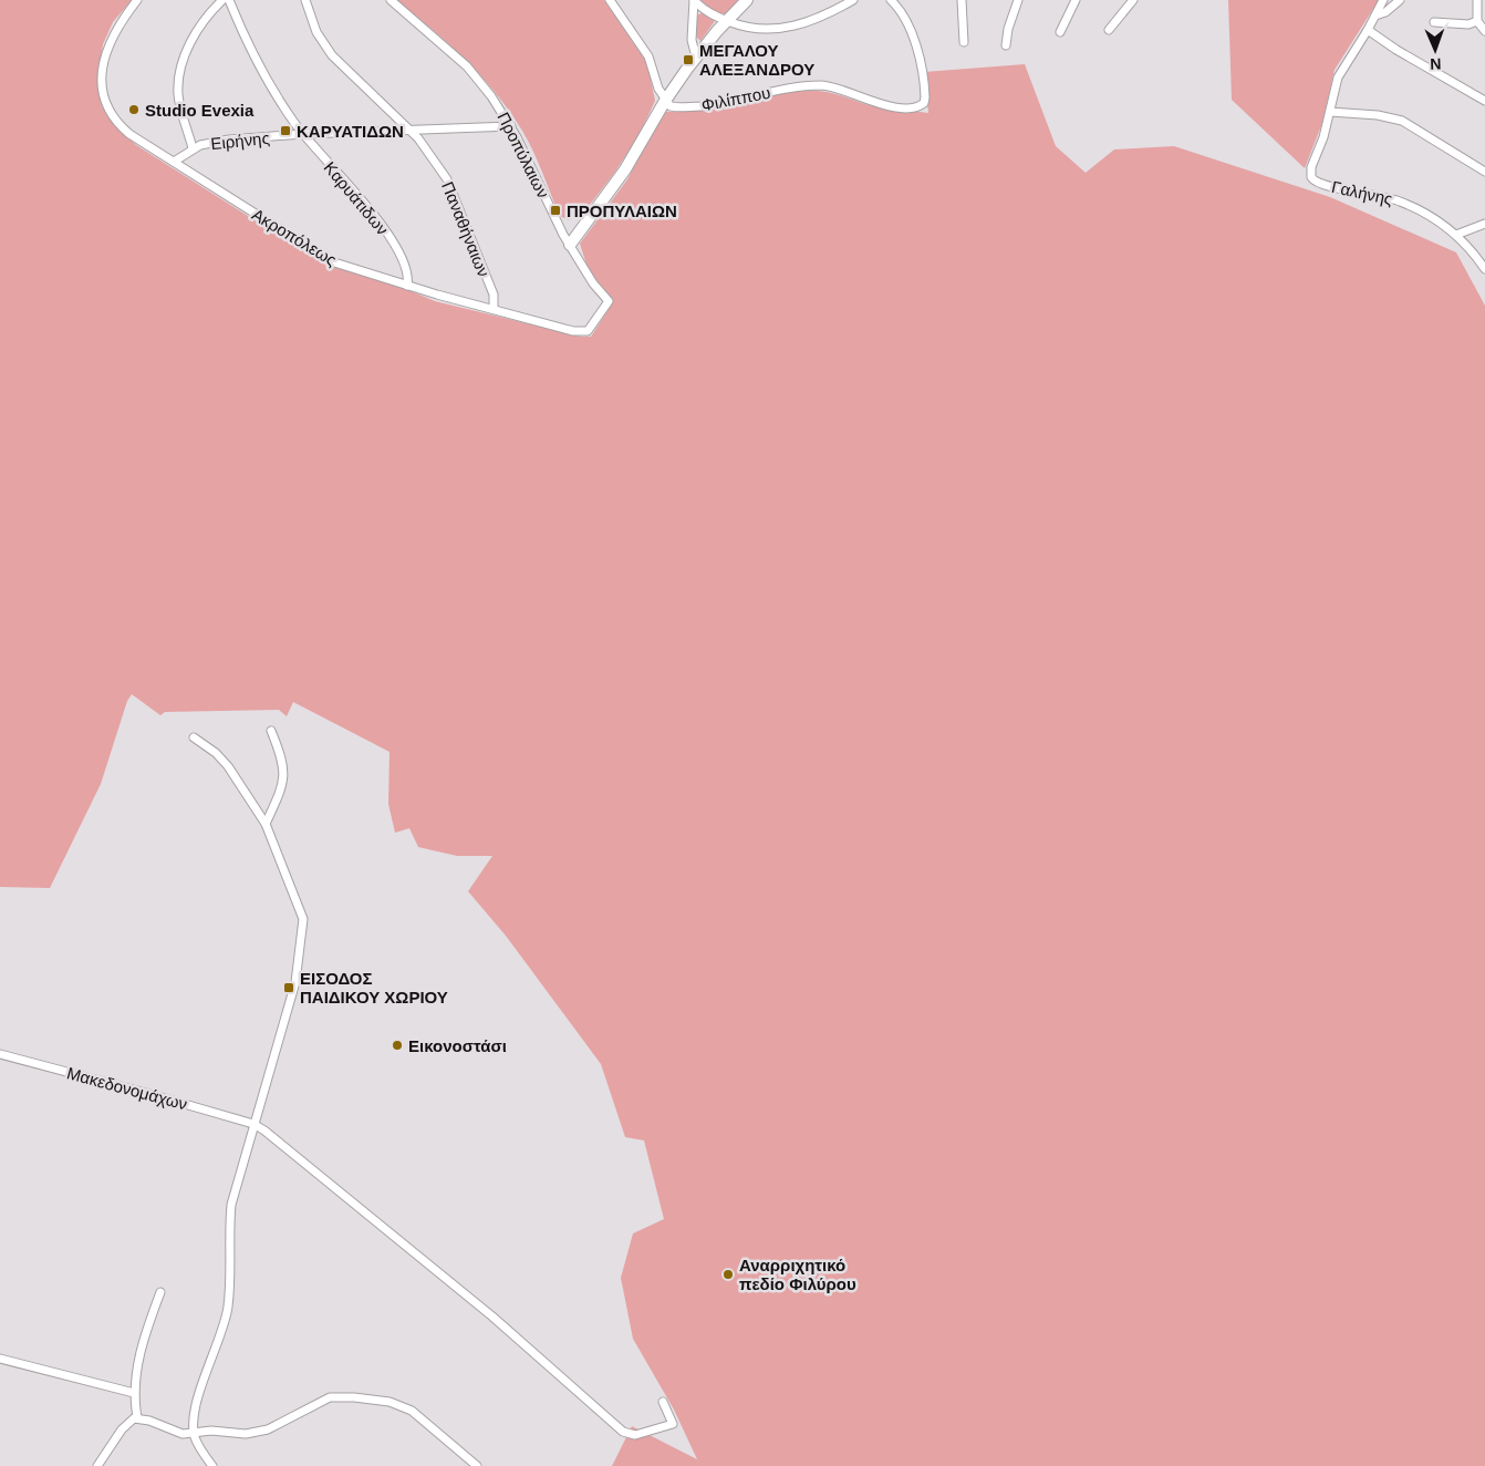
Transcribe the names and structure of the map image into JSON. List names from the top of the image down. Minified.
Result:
{"streets":{"street":["Φιλίππου","Ειρήνης","Προπύλαιων","Γαλήνης","Καρυάτιδων","Παναθήναιων","Ακροπόλεως","Μακεδονομάχων"]},"crossings":[["Ειρήνης","Προπύλαιων"],["Ειρήνης","Καρυάτιδων"],["Ειρήνης","Παναθήναιων"],["Ειρήνης","Ακροπόλεως"],["Προπύλαιων","Ακροπόλεως"],["Καρυάτιδων","Ακροπόλεως"],["Παναθήναιων","Ακροπόλεως"]],"places":{"transit":["ΜΕΓΑΛΟΥ ΑΛΕΞΑΝΔΡΟΥ","ΚΑΡΥΑΤΙΔΩΝ","ΠΡΟΠΥΛΑΙΩΝ","ΕΙΣΟΔΟΣ ΠΑΙΔΙΚΟΥ ΧΩΡΙΟΥ"],"other":["Studio Evexia","Εικονοστάσι","Αναρριχητικό πεδίο Φιλύρου"]},"north":"bottom"}
